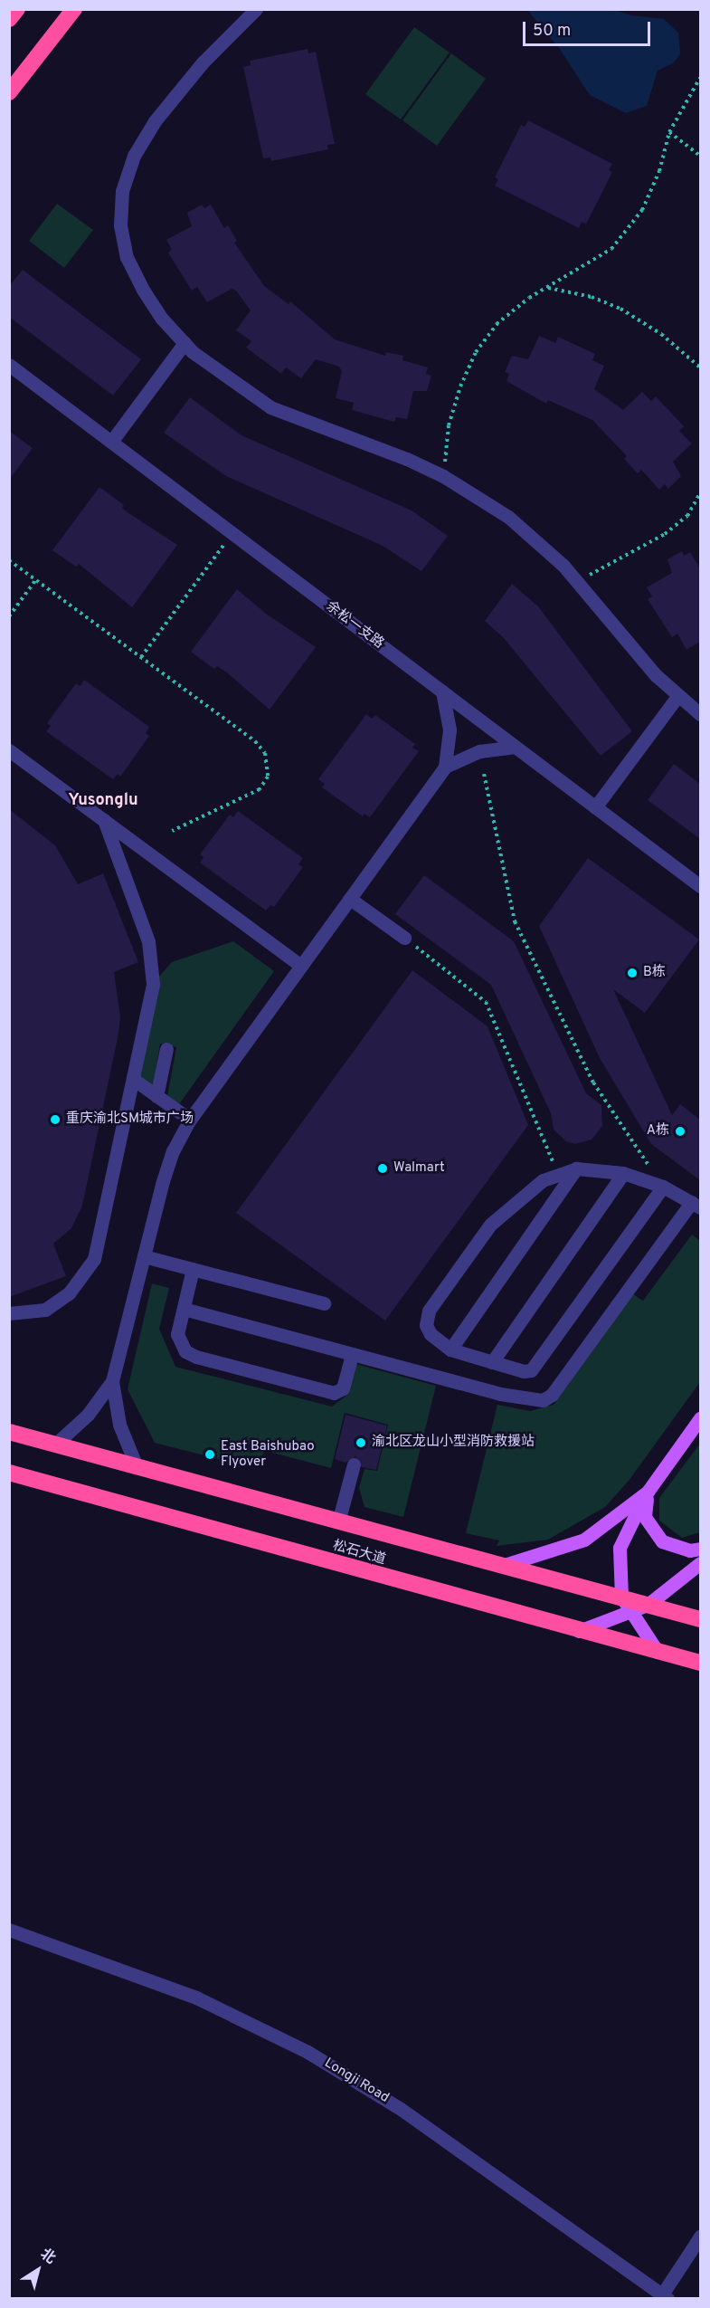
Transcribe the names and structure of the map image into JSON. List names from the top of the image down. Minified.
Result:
{"streets":{"highway":["松石大道"],"street":["余松一支路","Longji Road"]},"districts":["Yusonglu"],"places":["B栋","重庆渝北SM城市广场","A栋","Walmart","渝北区龙山小型消防救援站","East Baishubao Flyover"],"scale_bar":"50 m","north":"top right"}
